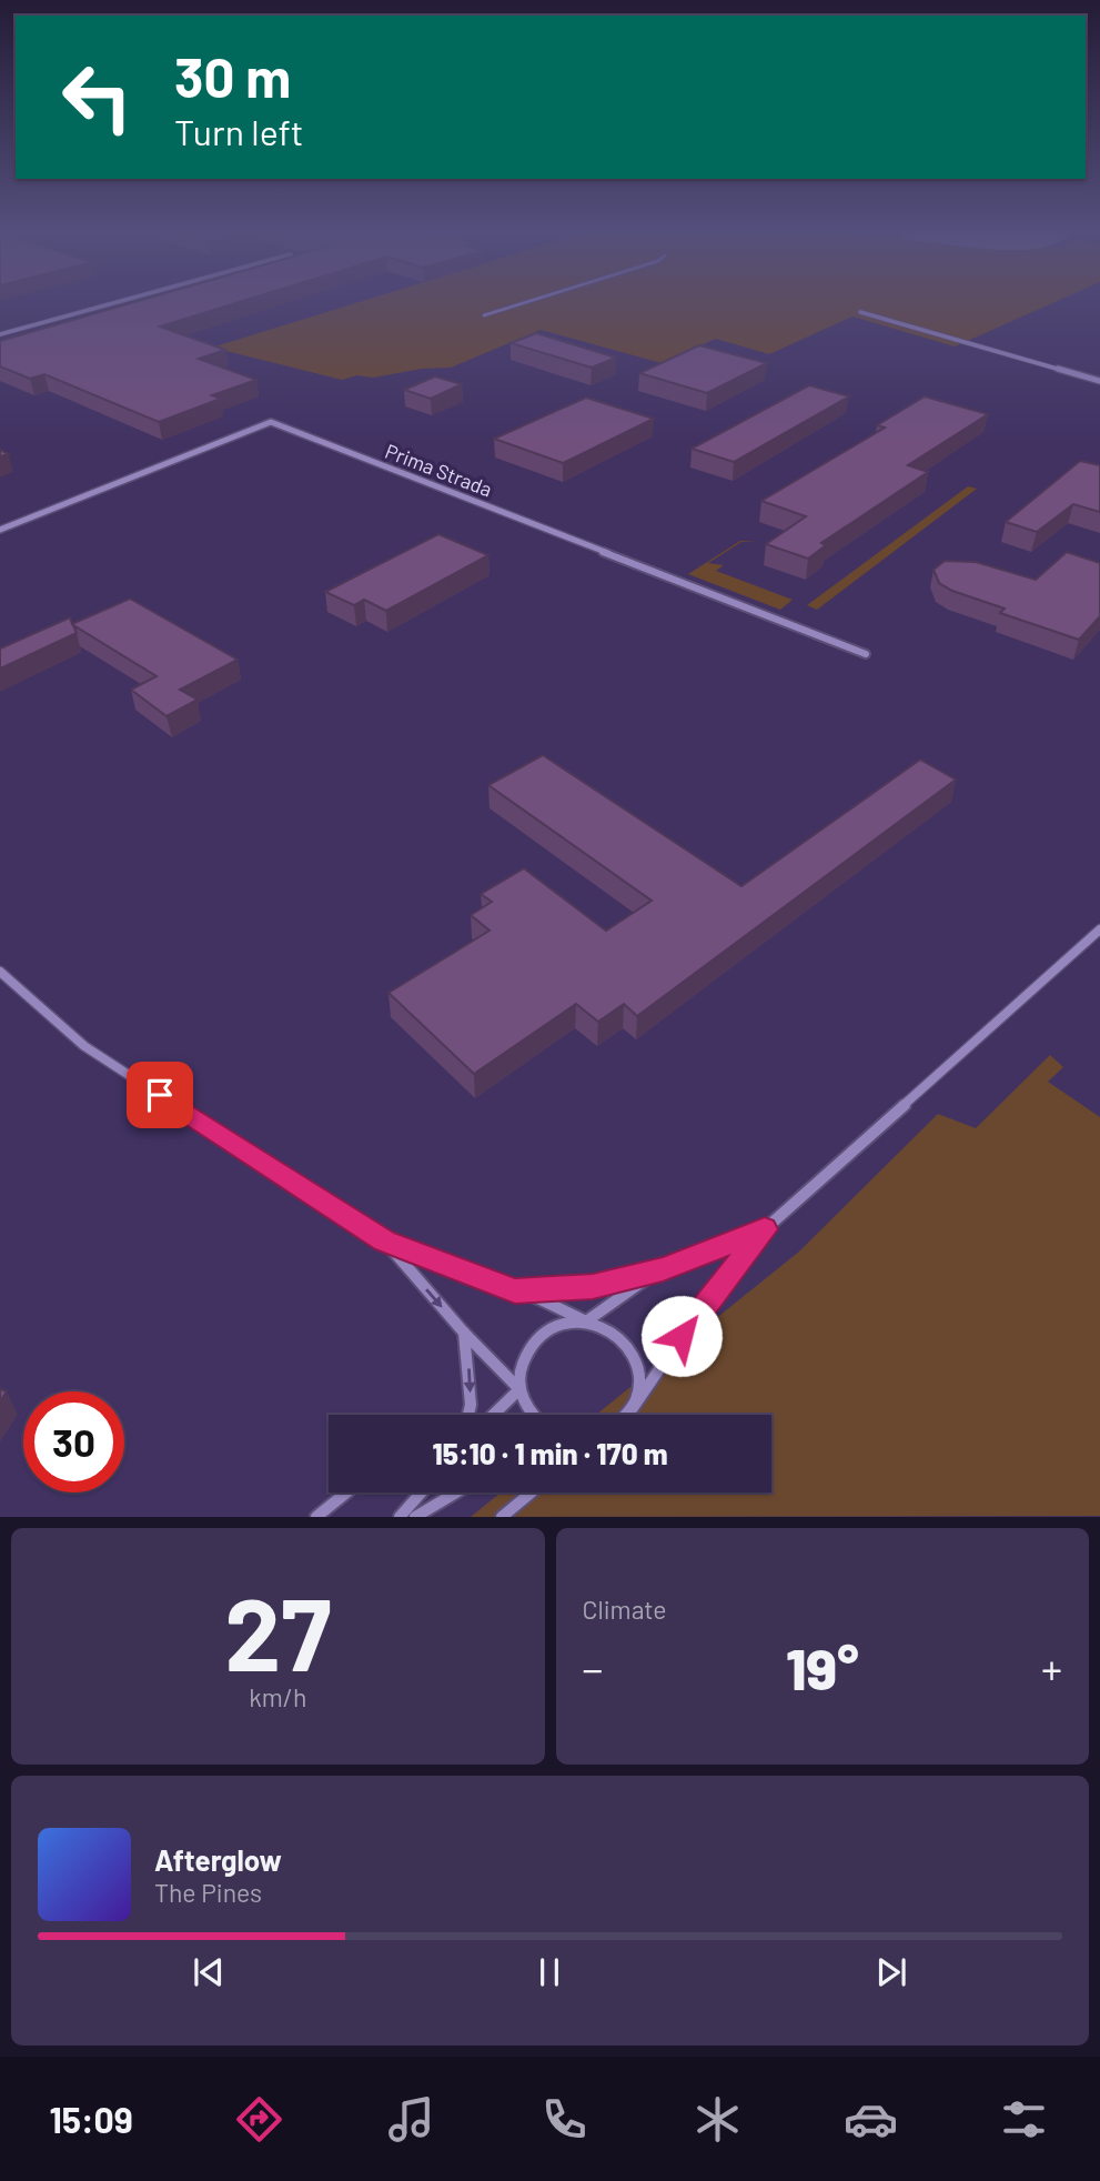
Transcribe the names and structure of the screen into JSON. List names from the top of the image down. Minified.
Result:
{"streets":{"street":["Prima Strada"]},"page":{"turn":["30 m","Turn left"],"limit":"30","trip":"15:10 · 1 min · 170 m","tile":[["27","km/h"],"Climate"],"heat":["−","19°","+"],"song":["Afterglow","The Pines"],"tabs":"15:09"}}
